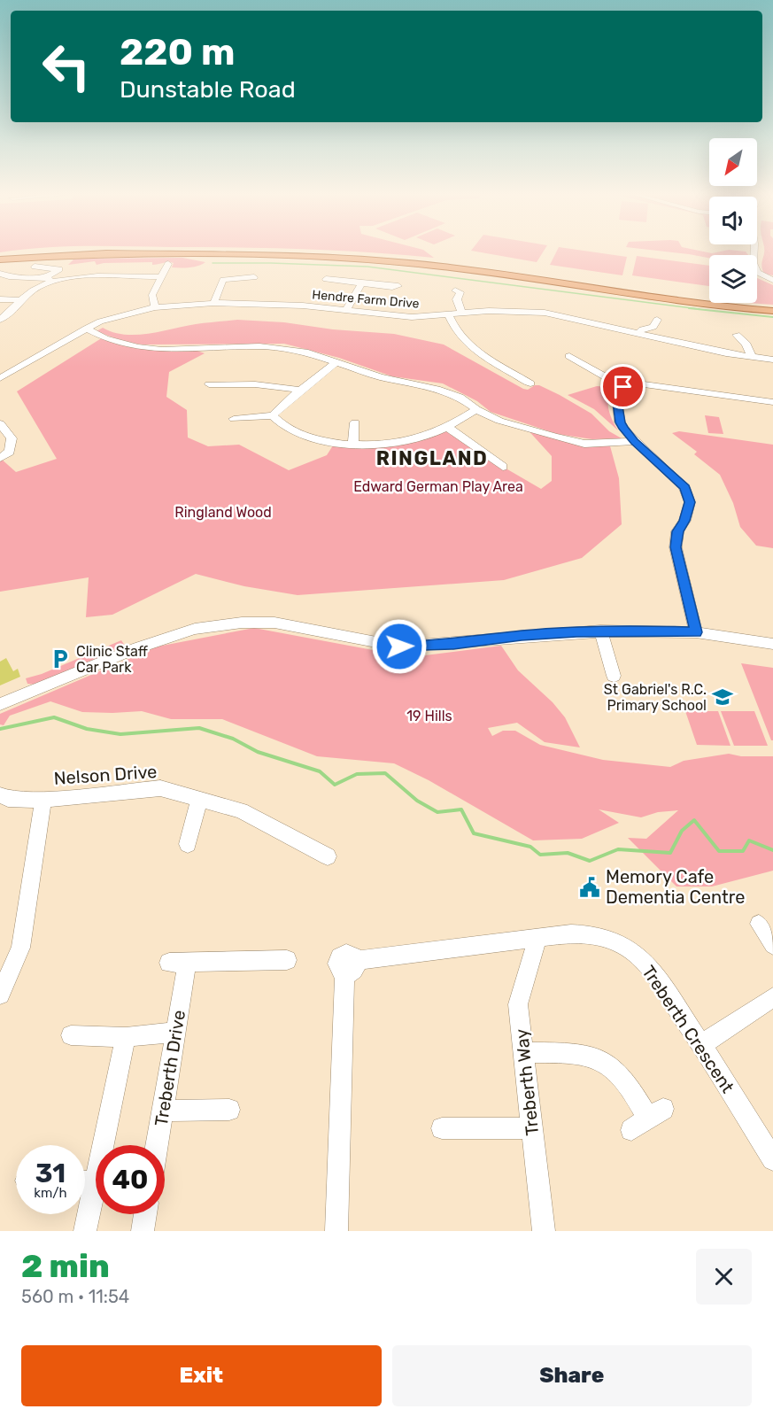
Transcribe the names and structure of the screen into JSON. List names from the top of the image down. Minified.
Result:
{"streets":{"street":["Hendre Farm Drive","Nelson Drive","Treberth Crescent","Treberth Drive","Treberth Way"]},"crossings":[["Treberth Crescent","Treberth Way"]],"districts":["RINGLAND"],"parks":["Edward German Play Area","Ringland Wood","19 Hills"],"places":{"parking":["Clinic Staff Car Park"],"school or university":["St Gabriel's R.C. Primary School"],"public building":["Memory Cafe Dementia Centre"]},"north":"bottom left","page":{"turn":["220 m","Dunstable Road"],"speed":"31 km/h","limit":"40","heading":["2 min","560 m · 11:54"],"buttons":["Exit","Share"]}}
